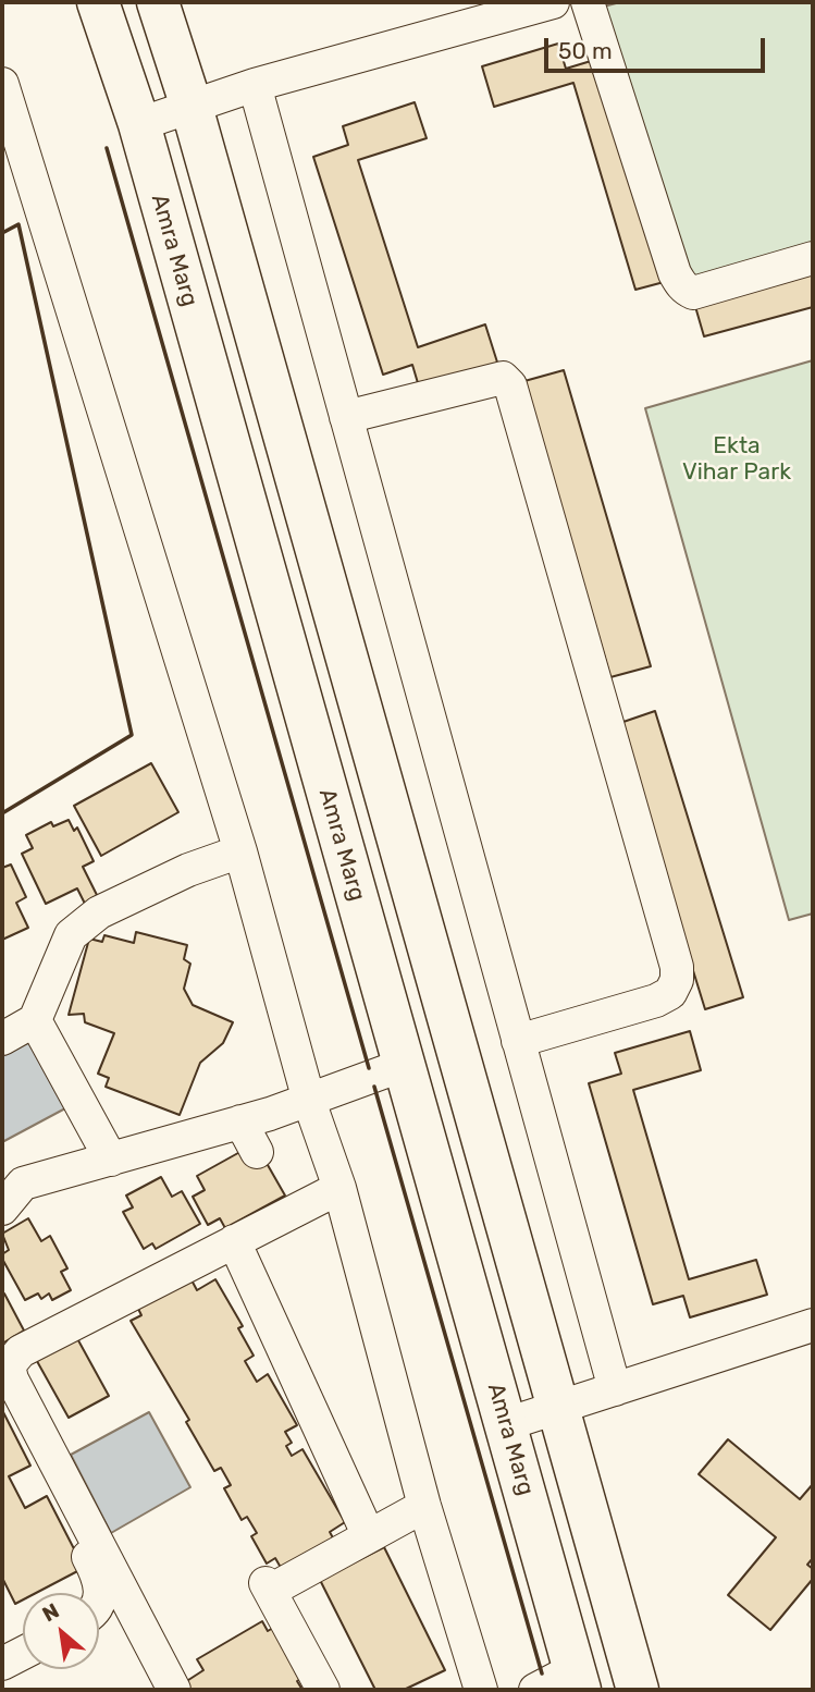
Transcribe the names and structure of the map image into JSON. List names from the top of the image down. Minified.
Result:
{"streets":{"highway":["Amra Marg"]},"parks":["Ekta Vihar Park"],"scale_bar":"50 m","north":"top left"}
